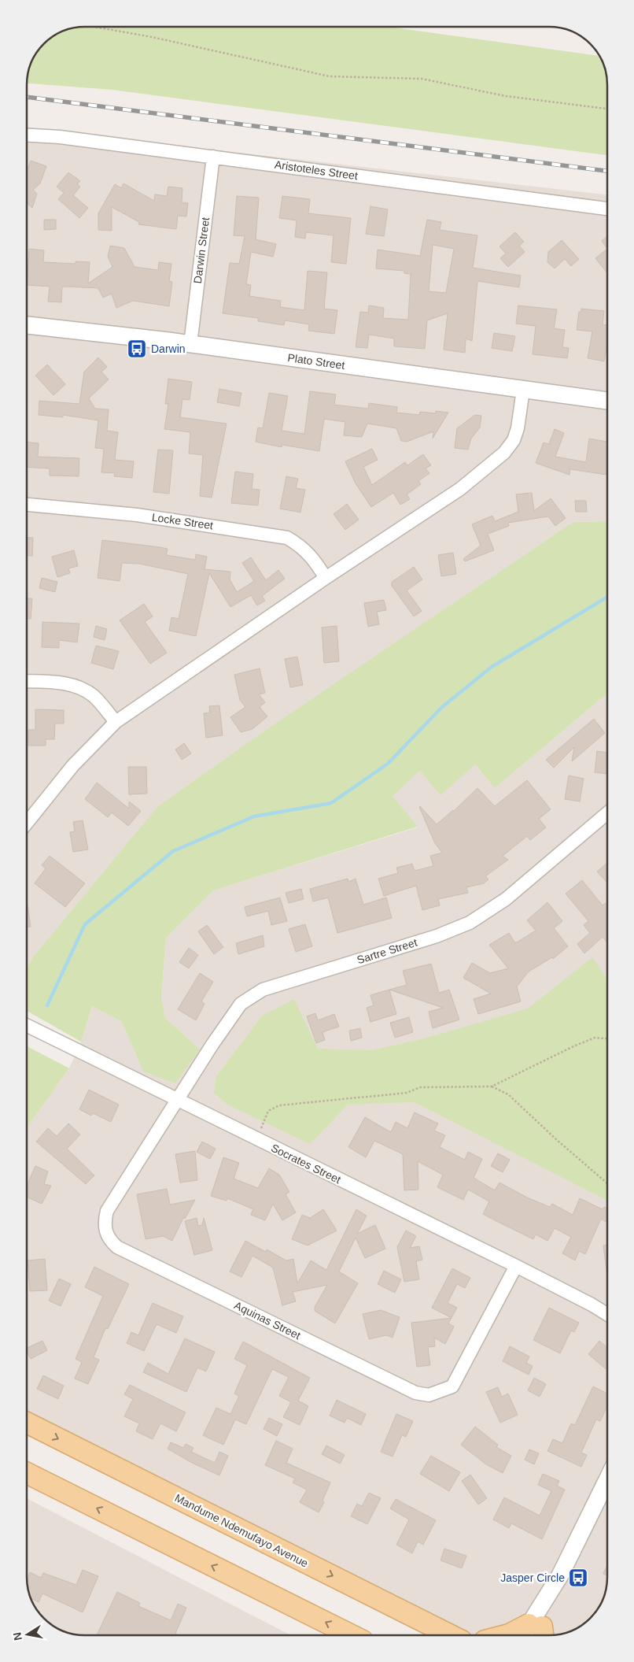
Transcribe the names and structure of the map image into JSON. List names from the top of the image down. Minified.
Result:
{"streets":{"main road":["Mandume Ndemufayo Avenue"],"street":["Aristoteles Street","Darwin Street","Plato Street","Locke Street","Sartre Street","Socrates Street","Aquinas Street"]},"crossings":[["Aristoteles Street","Darwin Street"],["Darwin Street","Plato Street"],["Sartre Street","Socrates Street"],["Sartre Street","Aquinas Street"],["Socrates Street","Aquinas Street"]],"places":{"bus stop":["Darwin","Jasper Circle"]},"north":"left"}
